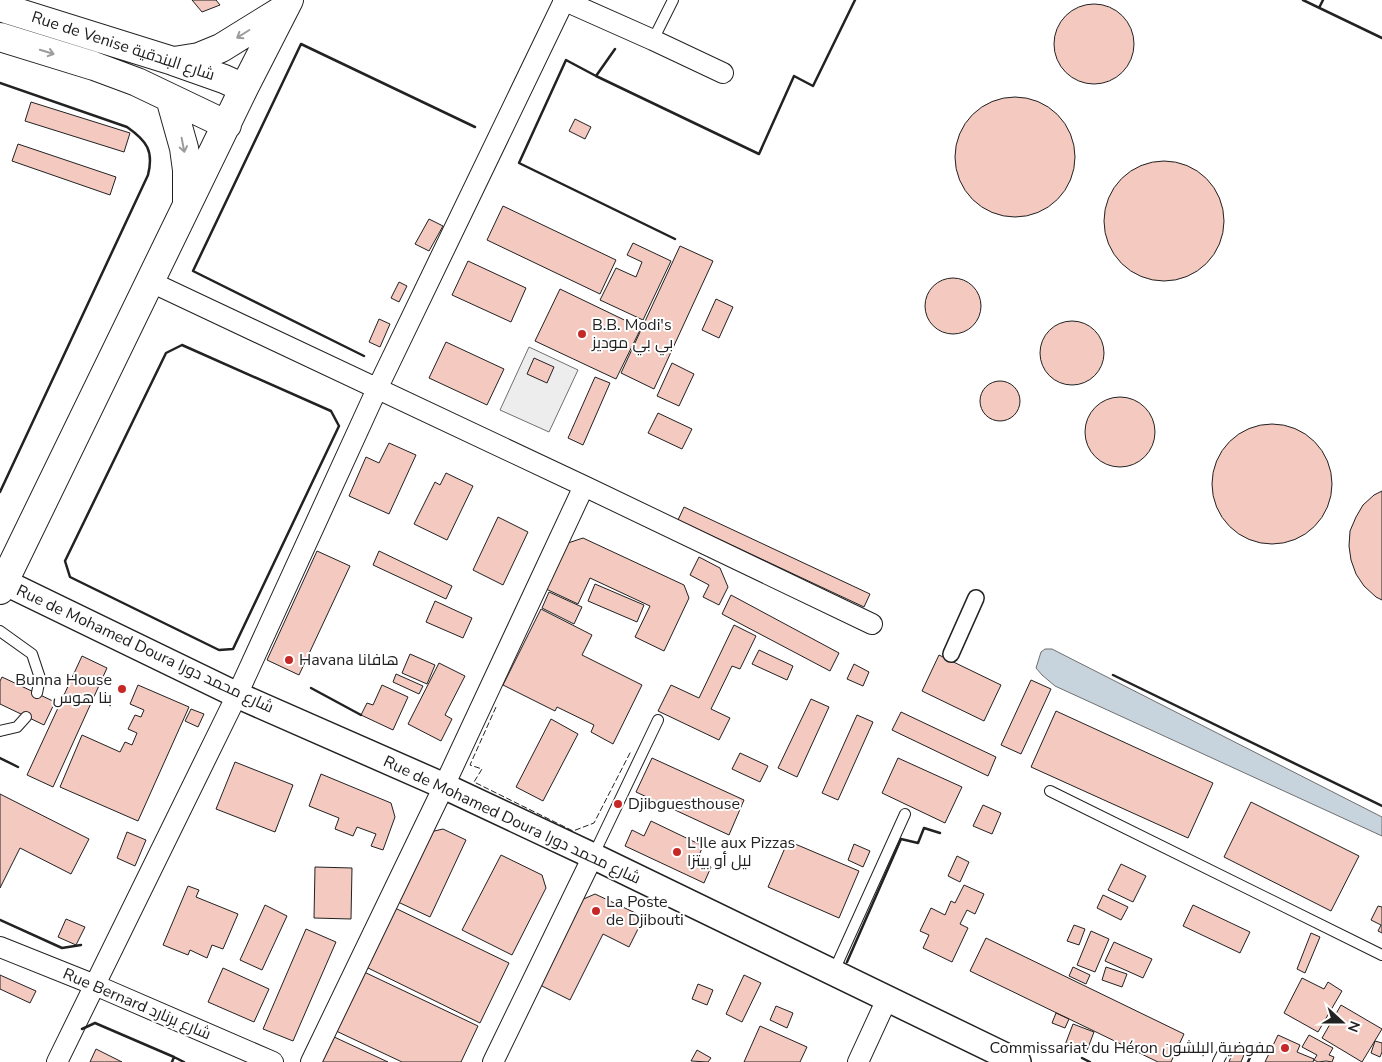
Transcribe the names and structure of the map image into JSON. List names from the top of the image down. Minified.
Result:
{"streets":{"main road":["Rue de Venise شارع البندقية"],"street":["Rue de Mohamed Doura شارع محمد دورا","Rue Bernard شارع برنارد"]},"places":["B.B. Modi's بي بي موديز","Havana هافانا","Bunna House بنا هوس","Djibguesthouse","L'Ile aux Pizzas ليل أو بيتزا","La Poste de Djibouti","Commissariat du Héron مفوضية البلشون"],"north":"right"}
